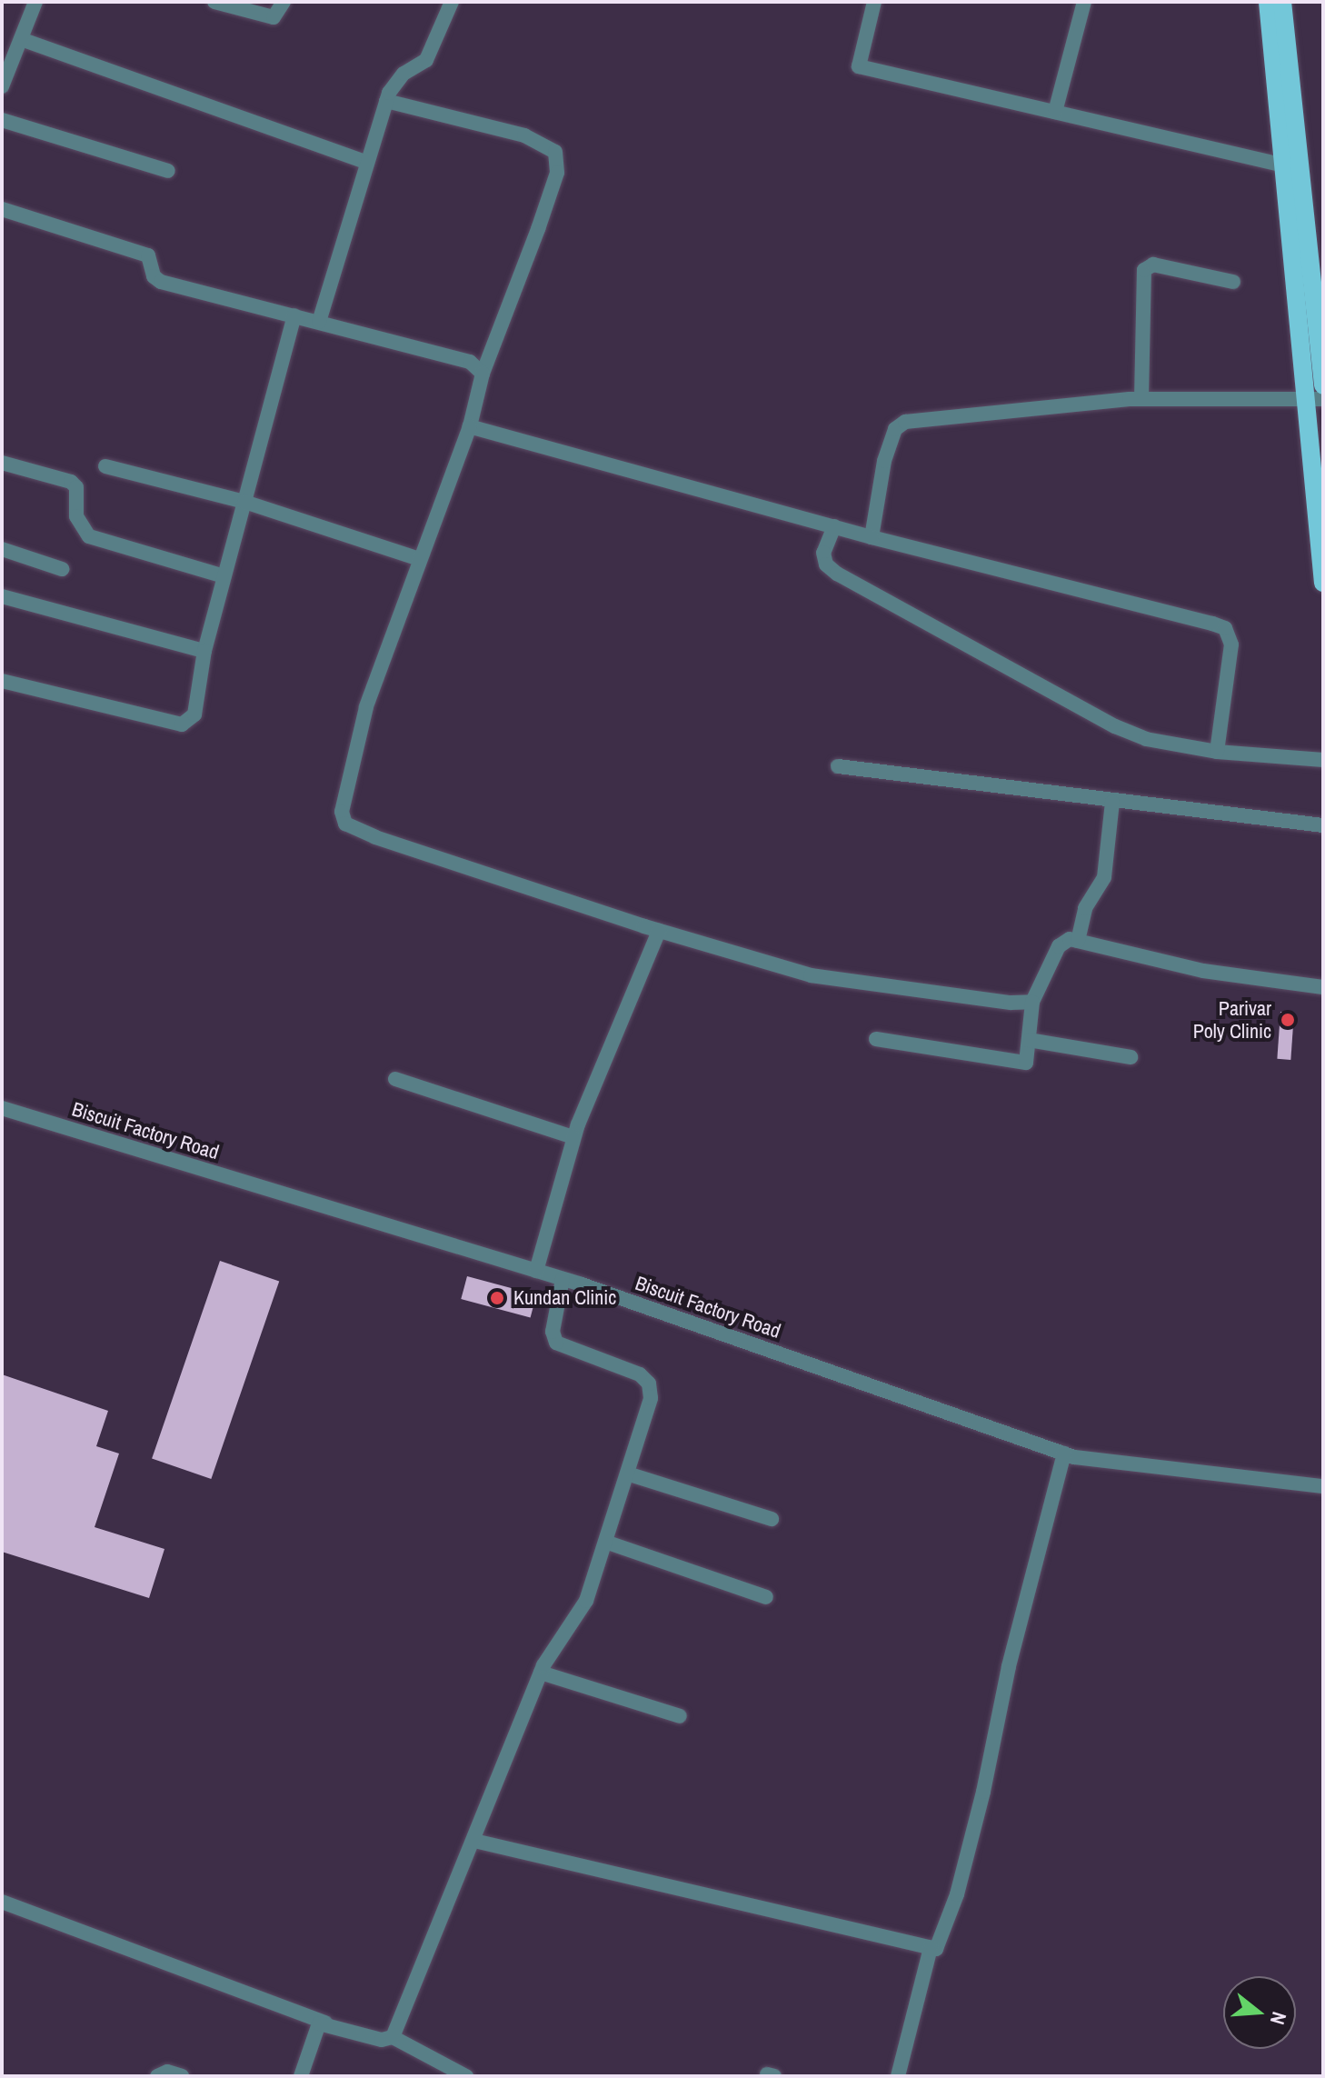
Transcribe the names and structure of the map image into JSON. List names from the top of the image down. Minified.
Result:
{"streets":{"street":["Biscuit Factory Road"]},"places":["Parivar Poly Clinic","Kundan Clinic"],"north":"right"}
